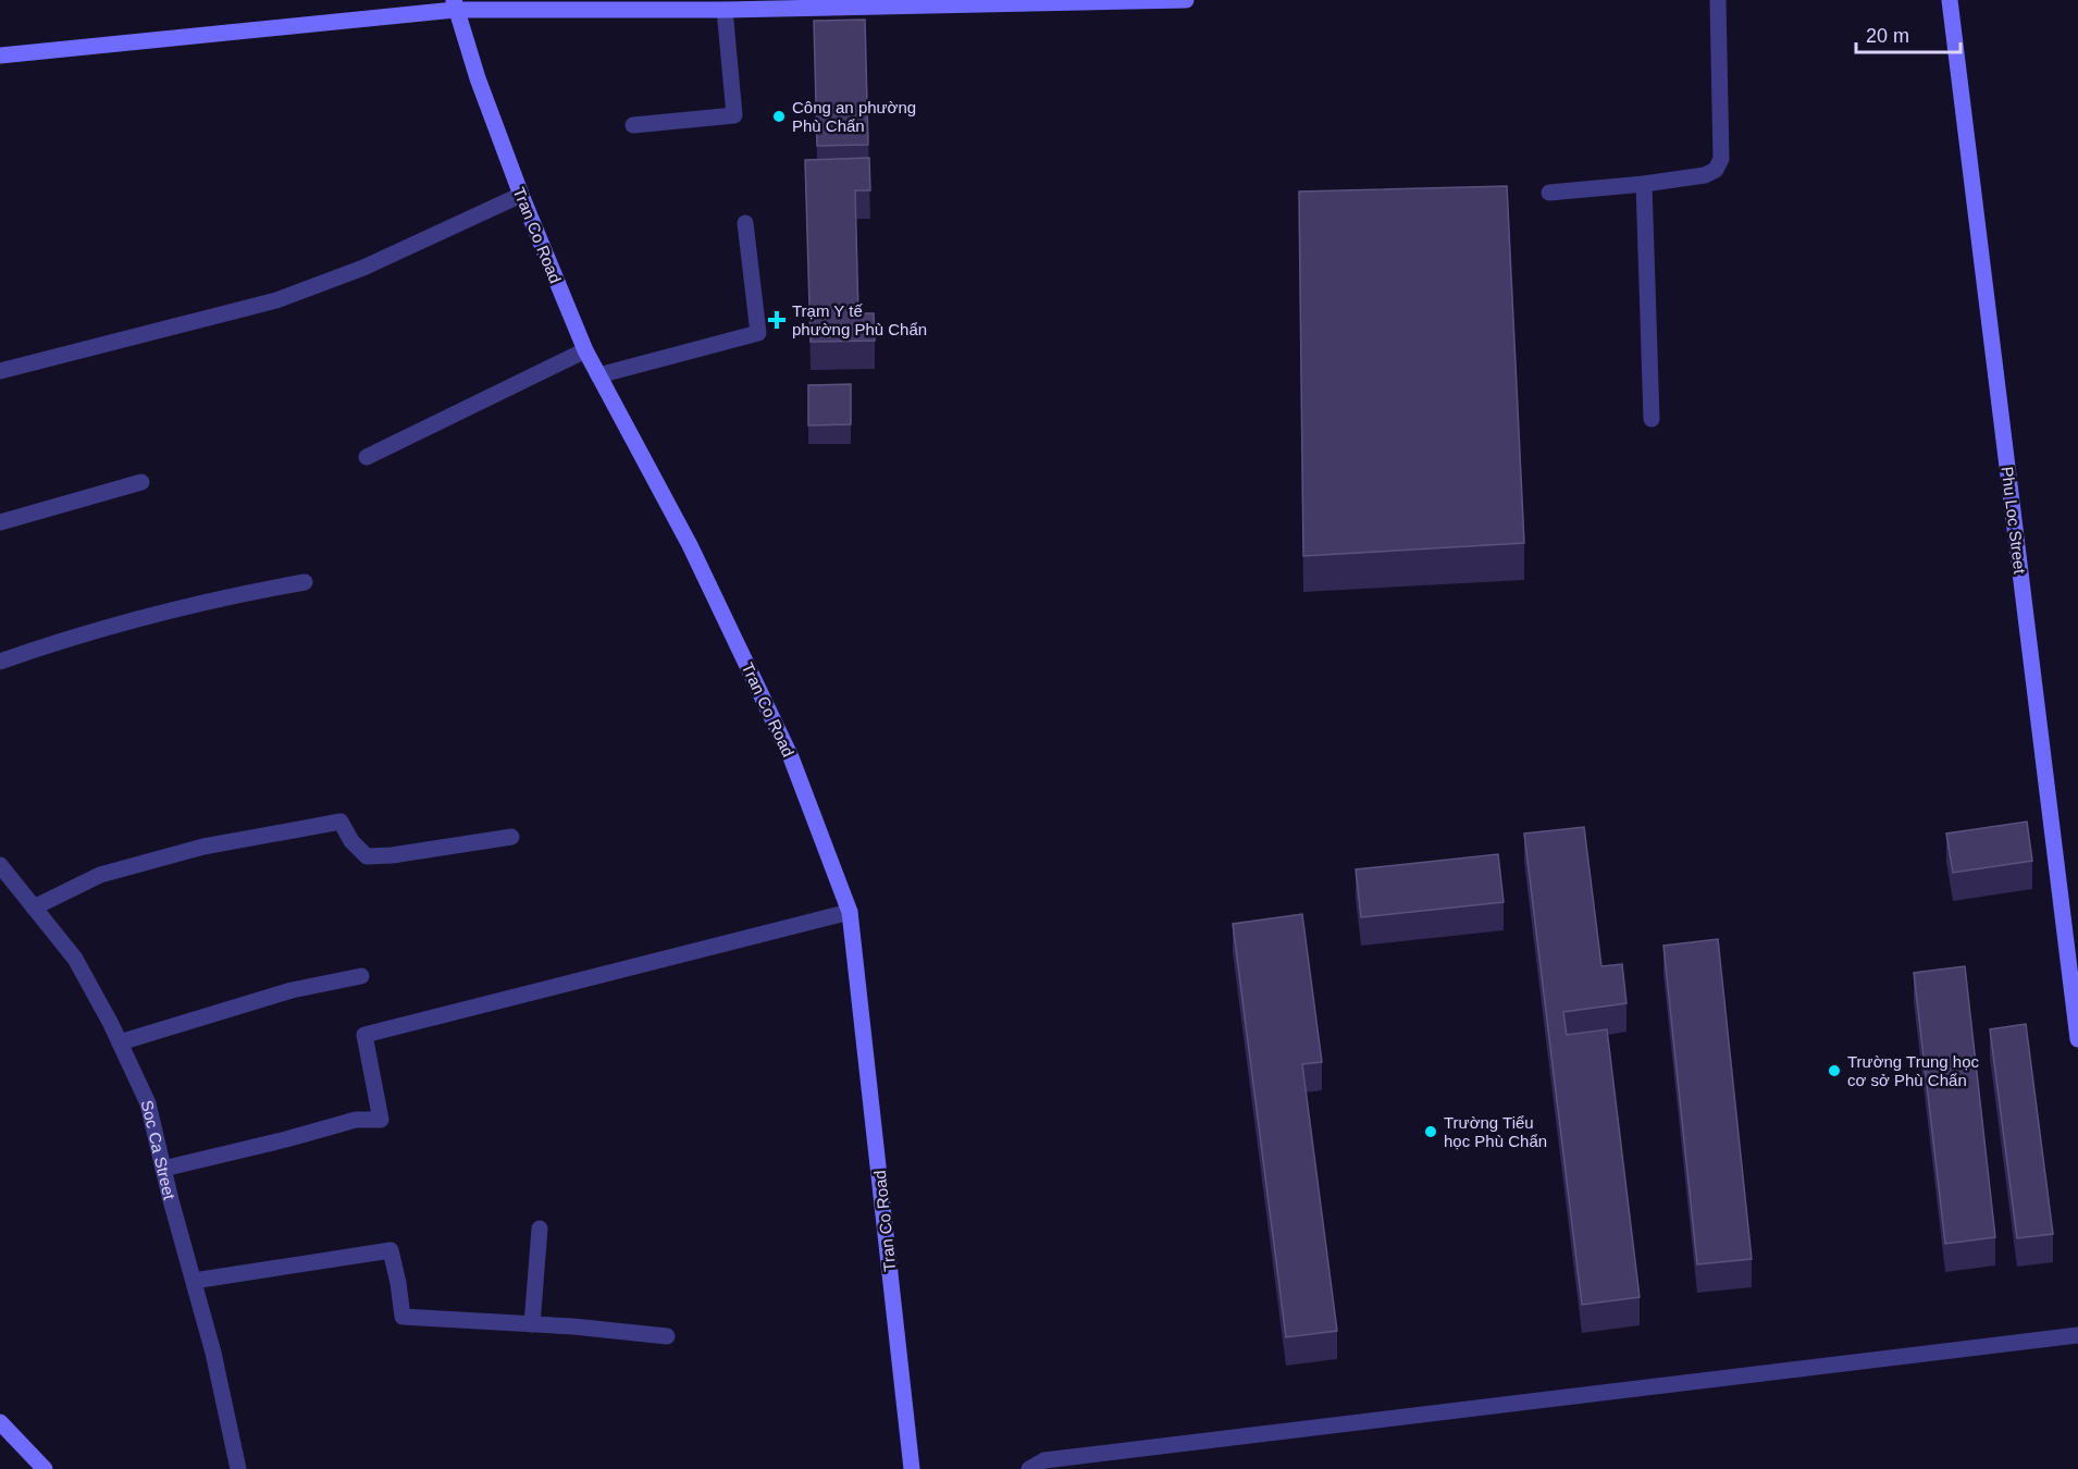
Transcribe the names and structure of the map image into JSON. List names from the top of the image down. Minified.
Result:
{"streets":{"street":["Tran Co Road","Phu Loc Street","Soc Ca Street"]},"places":{"other":["Công an phường Phù Chẩn","Trường Trung học cơ sở Phù Chẩn","Trường Tiểu học Phù Chẩn"],"health":["Trạm Y tế phường Phù Chẩn"]},"scale_bar":"20 m"}
